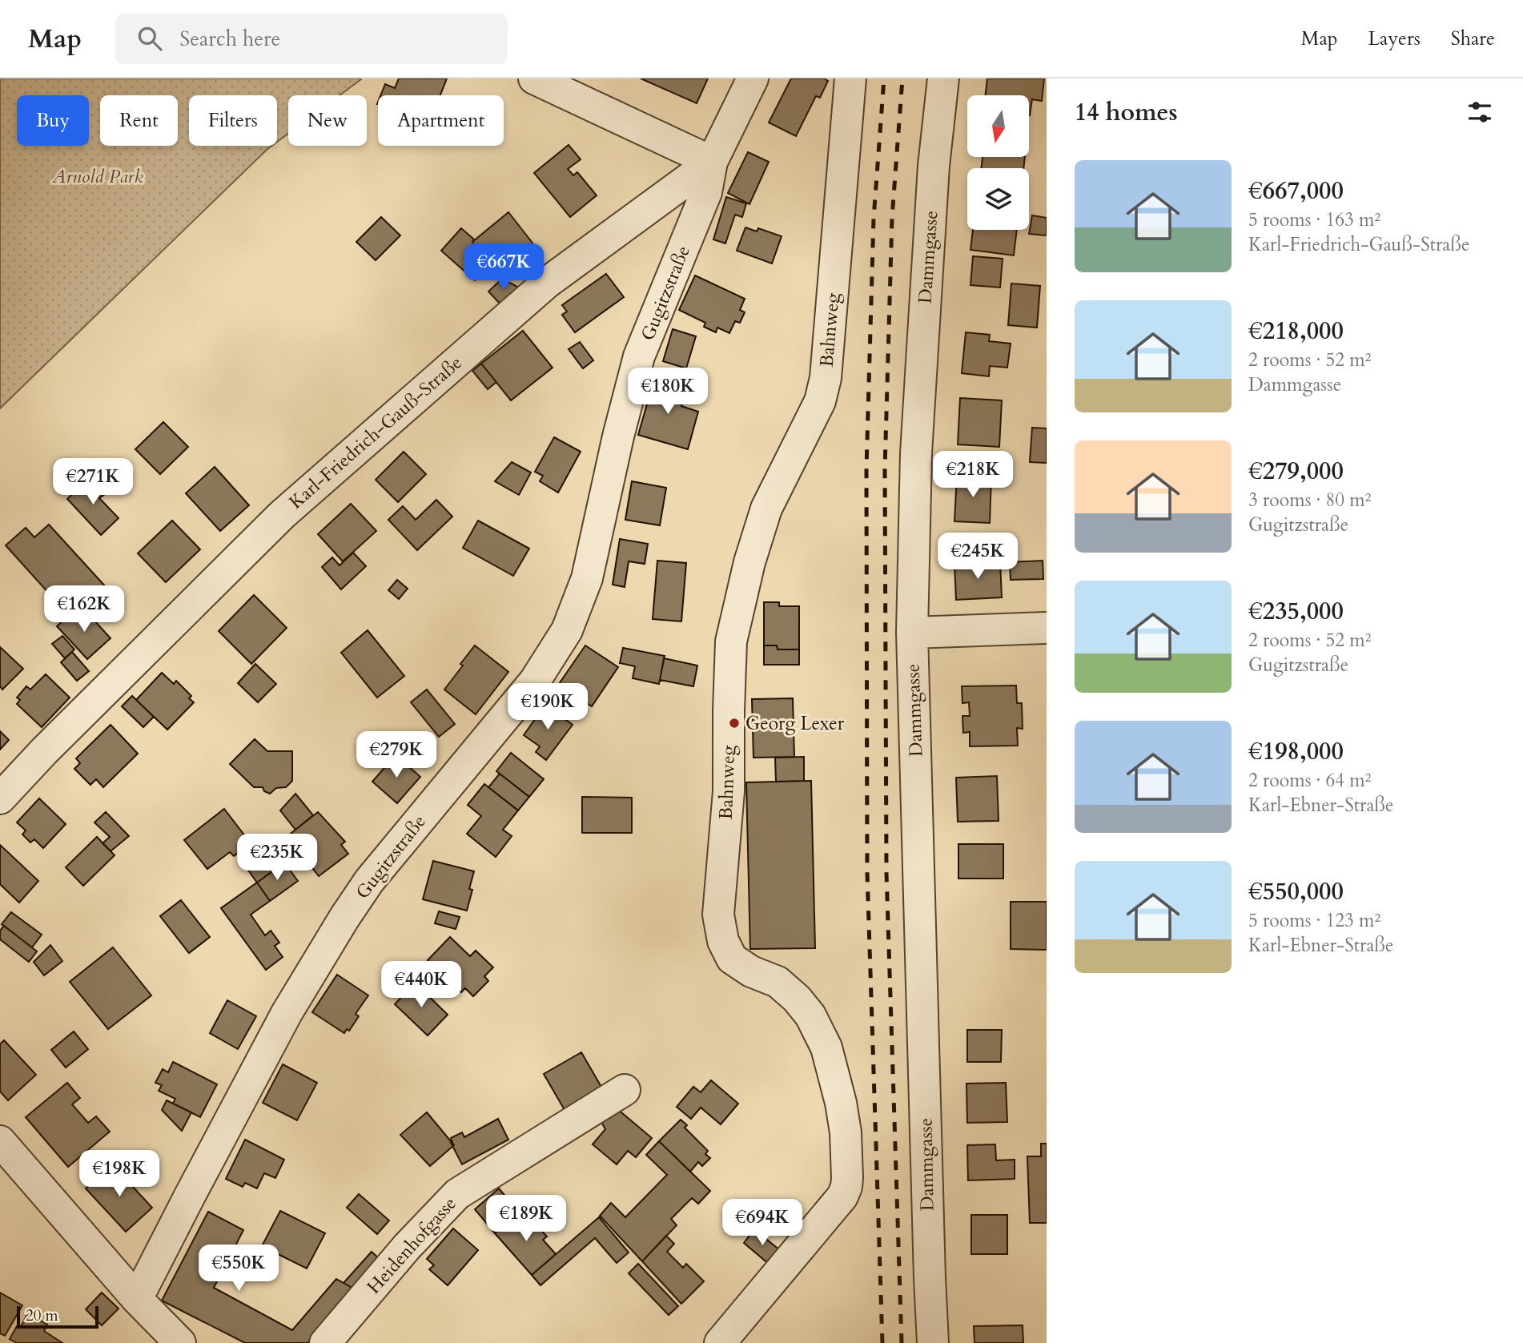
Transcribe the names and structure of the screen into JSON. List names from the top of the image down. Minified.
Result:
{"streets":{"street":["Dammgasse","Gugitzstraße","Bahnweg","Karl-Friedrich-Gauß-Straße","Heidenhofgasse"]},"crossings":[["Gugitzstraße","Karl-Friedrich-Gauß-Straße"]],"parks":["Arnold Park"],"places":["Georg Lexer"],"scale_bar":"20 m","north":"bottom","page":{"header":"Map","search":"Search here","nav":["Map","Layers","Share"],"heading":"14 homes","chip":["Buy","Rent","Filters","New","Apartment"],"list":[{"name":"€667,000","note":"5 rooms · 163 m² · Karl-Friedrich-Gauß-Straße"},{"name":"€218,000","note":"2 rooms · 52 m² · Dammgasse"},{"name":"€279,000","note":"3 rooms · 80 m² · Gugitzstraße"},{"name":"€235,000","note":"2 rooms · 52 m² · Gugitzstraße"},{"name":"€198,000","note":"2 rooms · 64 m² · Karl-Ebner-Straße"},{"name":"€550,000","note":"5 rooms · 123 m² · Karl-Ebner-Straße"}],"price":["€667K","€180K","€218K","€271K","€245K","€162K","€190K","€279K","€235K","€440K","€198K","€189K","€694K","€550K"],"scale":"20 m"}}
